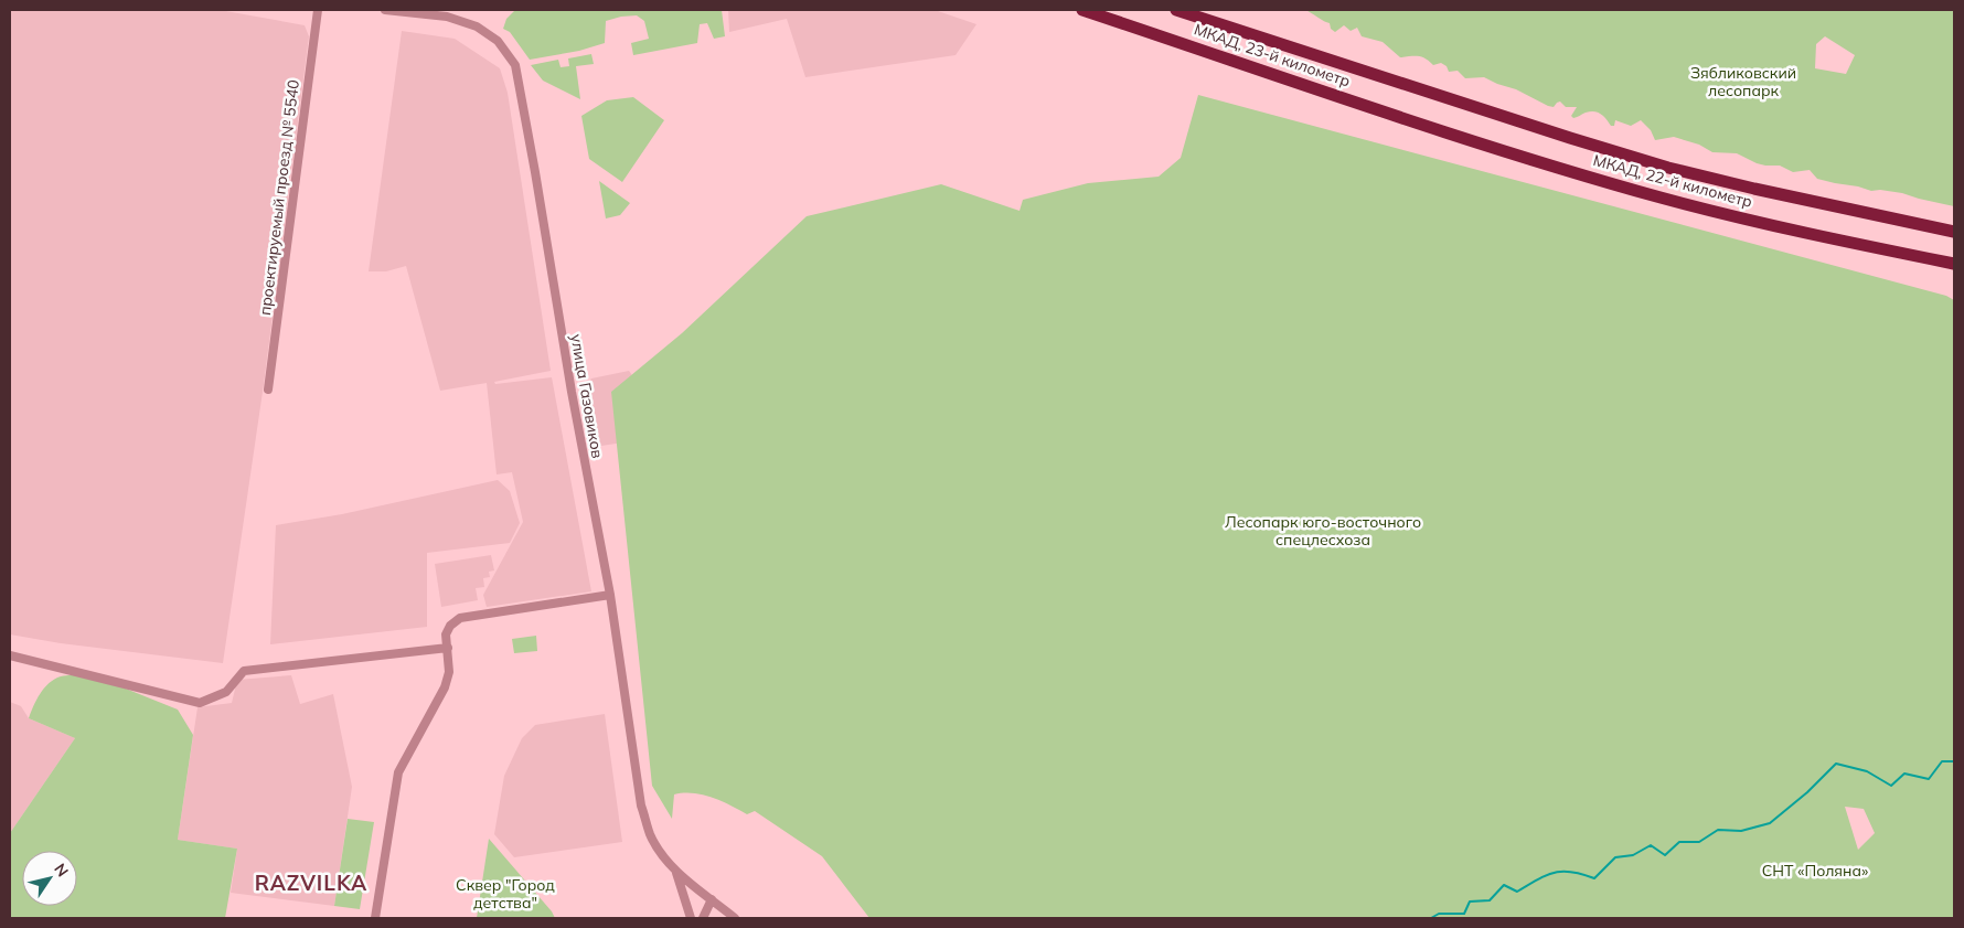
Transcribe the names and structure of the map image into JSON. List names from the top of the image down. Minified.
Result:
{"streets":{"highway":["МКАД, 23-й километр","МКАД, 22-й километр"],"street":["проектируемый проезд № 5540","улица Газовиков"]},"crossings":[["МКАД, 23-й километр","МКАД, 22-й километр"]],"districts":["RAZVILKA"],"parks":["Зябликовский лесопарк","Лесопарк юго-восточного спецлесхоза","СНТ «Поляна»","Сквер \"Город детства\""],"north":"top right"}
